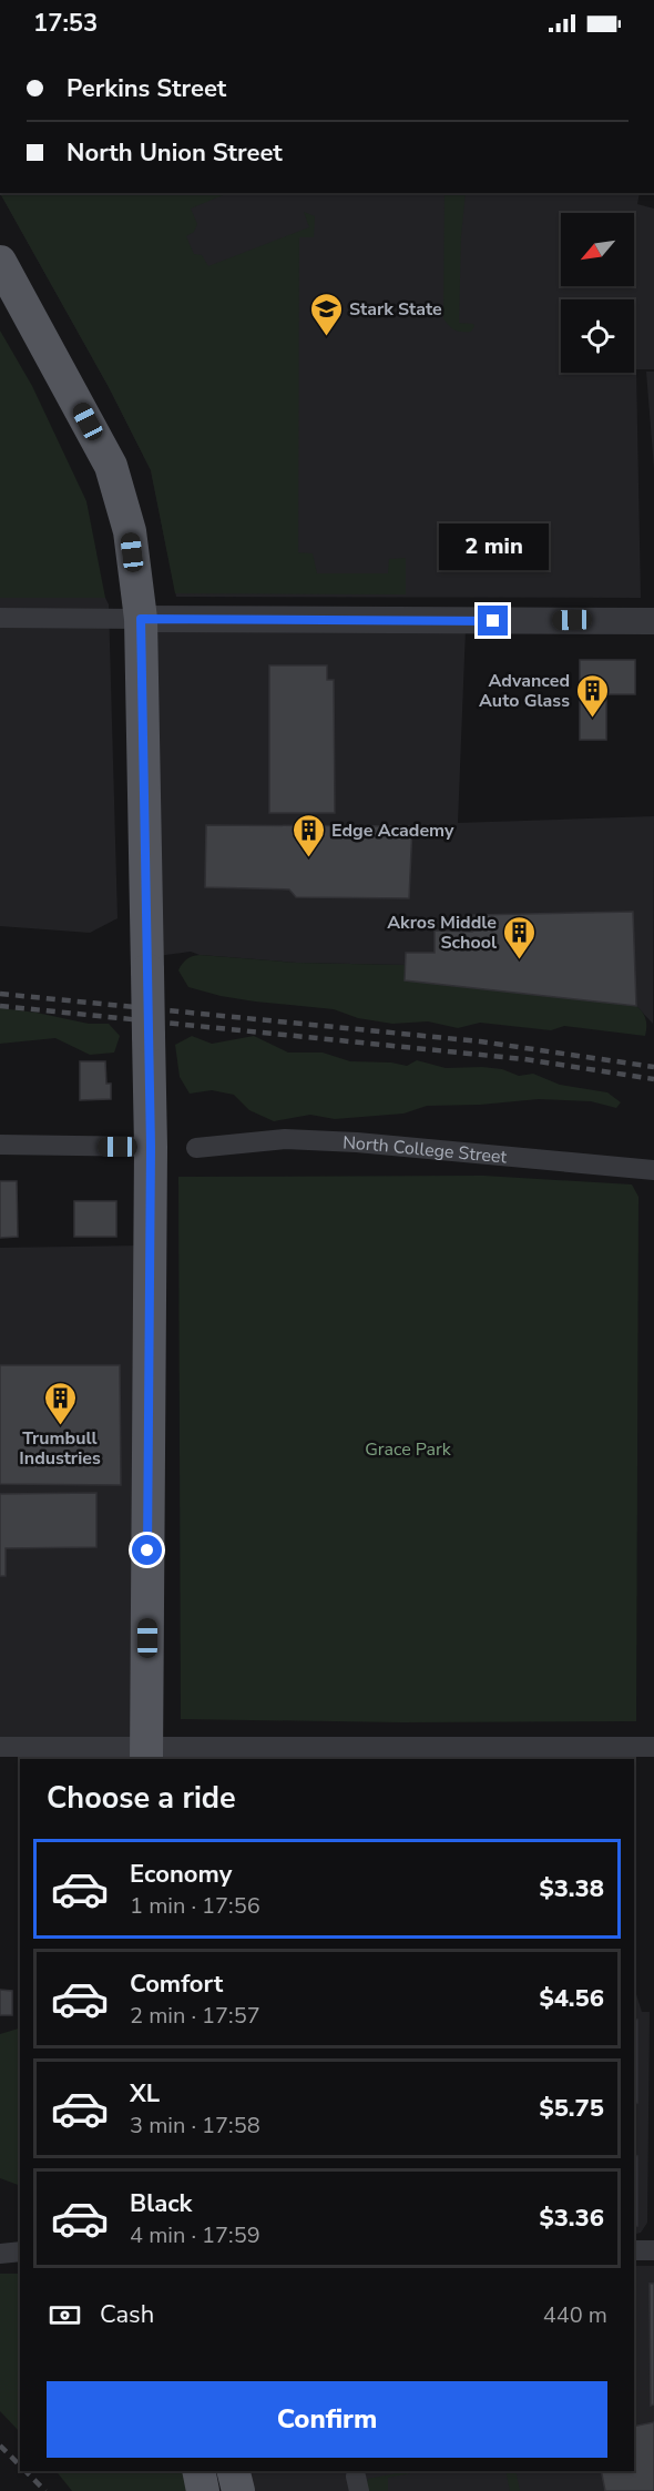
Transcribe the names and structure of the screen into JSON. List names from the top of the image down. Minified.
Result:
{"streets":{"street":["North College Street"]},"parks":["Grace Park"],"places":{"school or university":["Stark State"],"building":["Advanced Auto Glass","Edge Academy","Akros Middle School","Trumbull Industries"]},"north":"bottom left","page":{"status":"17:53","banner":["Perkins Street","North Union Street"],"bubble":"2 min","heading":"Choose a ride","list":[{"name":"Economy","note":"1 min · 17:56","value":"$3.38"},{"name":"Comfort","note":"2 min · 17:57","value":"$4.56"},{"name":"XL","note":"3 min · 17:58","value":"$5.75"},{"name":"Black","note":"4 min · 17:59","value":"$3.36"}],"pay":["Cash","440 m"],"buttons":"Confirm"}}
